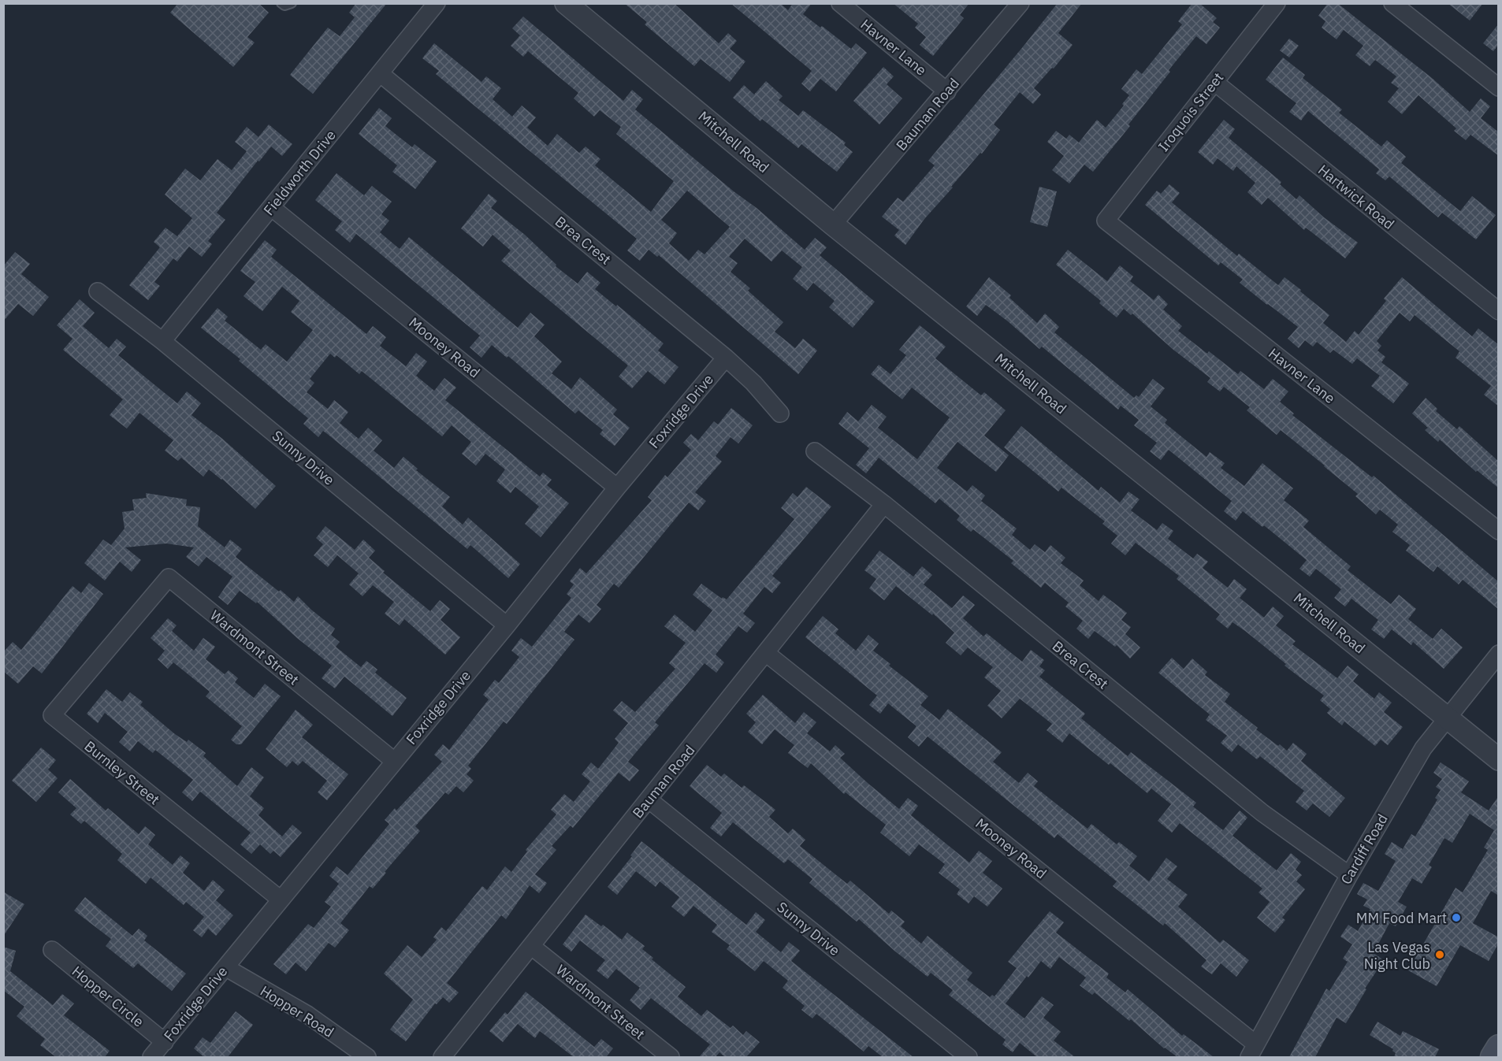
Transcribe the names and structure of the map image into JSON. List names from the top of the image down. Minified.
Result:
{"streets":{"street":["Havner Lane","Iroquois Street","Bauman Road","Mitchell Road","Fieldworth Drive","Hartwick Road","Brea Crest","Mooney Road","Foxridge Drive","Sunny Drive","Wardmont Street","Burnley Street","Cardiff Road","Hopper Circle","Hopper Road"]},"crossings":[["Havner Lane","Iroquois Street"],["Havner Lane","Bauman Road"],["Iroquois Street","Hartwick Road"],["Bauman Road","Mitchell Road"],["Bauman Road","Brea Crest"],["Bauman Road","Mooney Road"],["Bauman Road","Sunny Drive"],["Bauman Road","Wardmont Street"],["Mitchell Road","Cardiff Road"],["Fieldworth Drive","Brea Crest"],["Fieldworth Drive","Mooney Road"],["Fieldworth Drive","Sunny Drive"],["Brea Crest","Foxridge Drive"],["Brea Crest","Cardiff Road"],["Mooney Road","Foxridge Drive"],["Mooney Road","Cardiff Road"],["Foxridge Drive","Sunny Drive"],["Foxridge Drive","Wardmont Street"],["Foxridge Drive","Burnley Street"],["Foxridge Drive","Hopper Circle"],["Foxridge Drive","Hopper Road"],["Wardmont Street","Burnley Street"]],"places":["MM Food Mart","Las Vegas Night Club"]}
